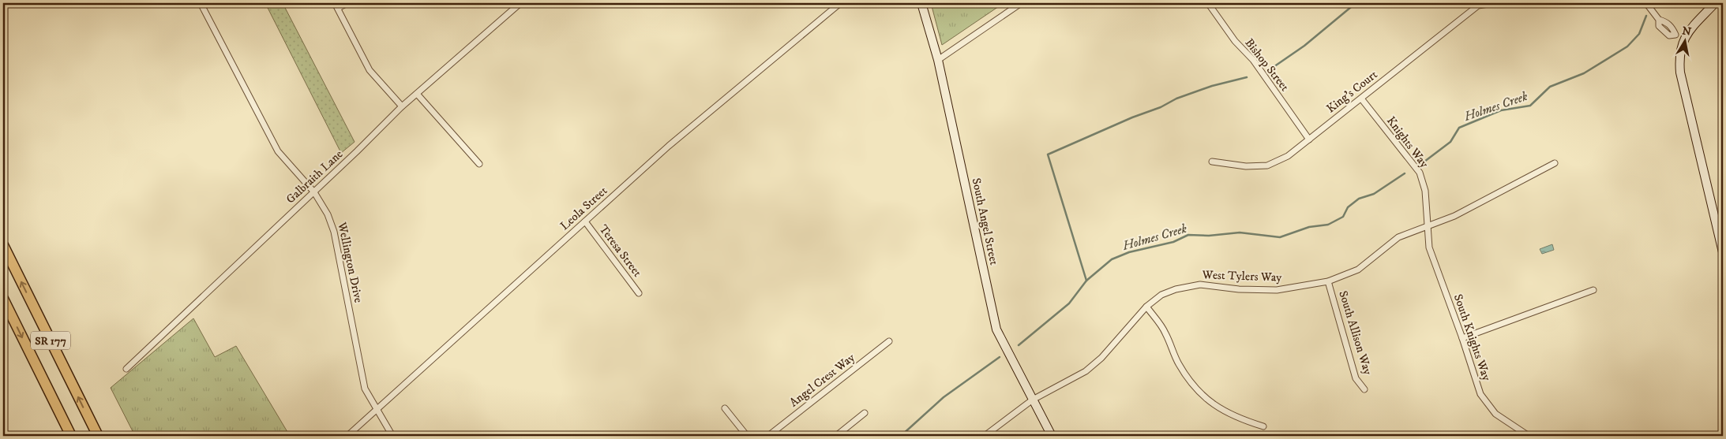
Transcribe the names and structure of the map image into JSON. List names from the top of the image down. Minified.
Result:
{"streets":{"highway":["SR 177"],"street":["Bishop Street","King's Court","Knights Way","Galbraith Lane","Leola Street","South Angel Street","Teresa Street","Wellington Drive","West Tylers Way","South Allison Way","South Knights Way","Angel Crest Way"]},"crossings":[["Bishop Street","King's Court"],["King's Court","Knights Way"],["Knights Way","West Tylers Way"],["Knights Way","South Knights Way"],["Galbraith Lane","Wellington Drive"],["Leola Street","Teresa Street"],["Leola Street","Wellington Drive"],["South Angel Street","West Tylers Way"],["West Tylers Way","South Allison Way"],["West Tylers Way","South Knights Way"]],"water":["Holmes Creek"],"north":"top"}
